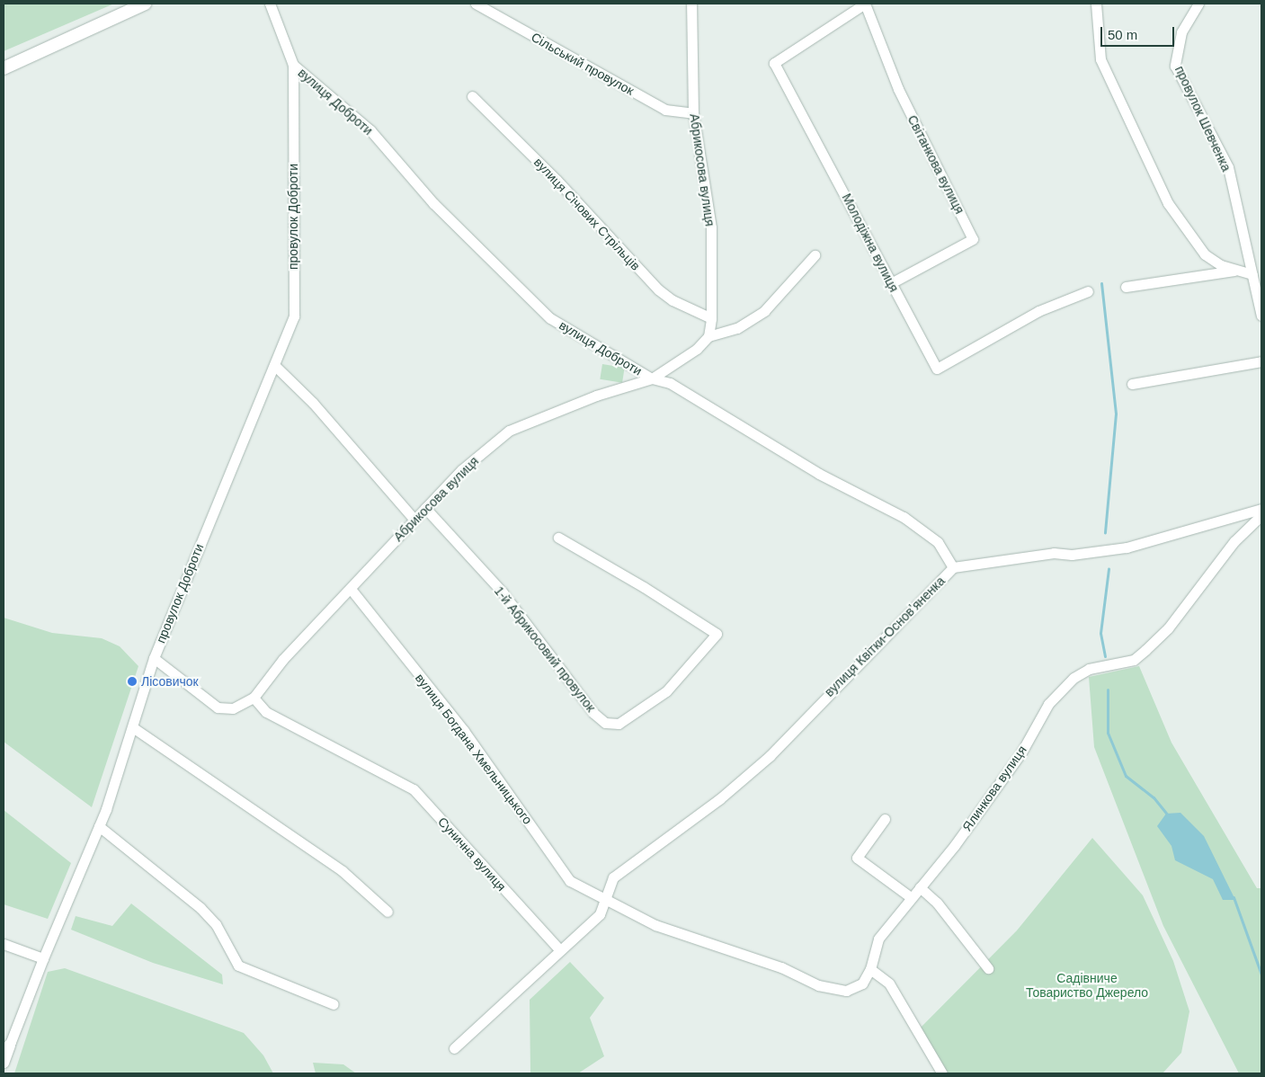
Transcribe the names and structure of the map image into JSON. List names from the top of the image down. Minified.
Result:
{"streets":{"street":["Сільський провулок","вулиця Доброти","провулок Шевченка","Світанкова вулиця","Абрикосова вулиця","вулиця Січових Стрільців","провулок Доброти","Молодіжна вулиця","вулиця Квітки-Основʼяненка","1-й Абрикосовий провулок","вулиця Богдана Хмельницького","Ялинкова вулиця","Сунична вулиця"]},"crossings":[["Сільський провулок","Абрикосова вулиця"],["вулиця Доброти","Абрикосова вулиця"],["вулиця Доброти","провулок Доброти"],["вулиця Доброти","вулиця Квітки-Основʼяненка"],["Світанкова вулиця","Молодіжна вулиця"],["Абрикосова вулиця","вулиця Січових Стрільців"],["Абрикосова вулиця","1-й Абрикосовий провулок"],["Абрикосова вулиця","вулиця Богдана Хмельницького"],["Абрикосова вулиця","Сунична вулиця"],["вулиця Квітки-Основʼяненка","вулиця Богдана Хмельницького"],["вулиця Квітки-Основʼяненка","Ялинкова вулиця"],["вулиця Квітки-Основʼяненка","Сунична вулиця"],["вулиця Богдана Хмельницького","Ялинкова вулиця"]],"parks":["Садівниче Товариство Джерело"],"places":["Лісовичок"],"scale_bar":"50 m"}
